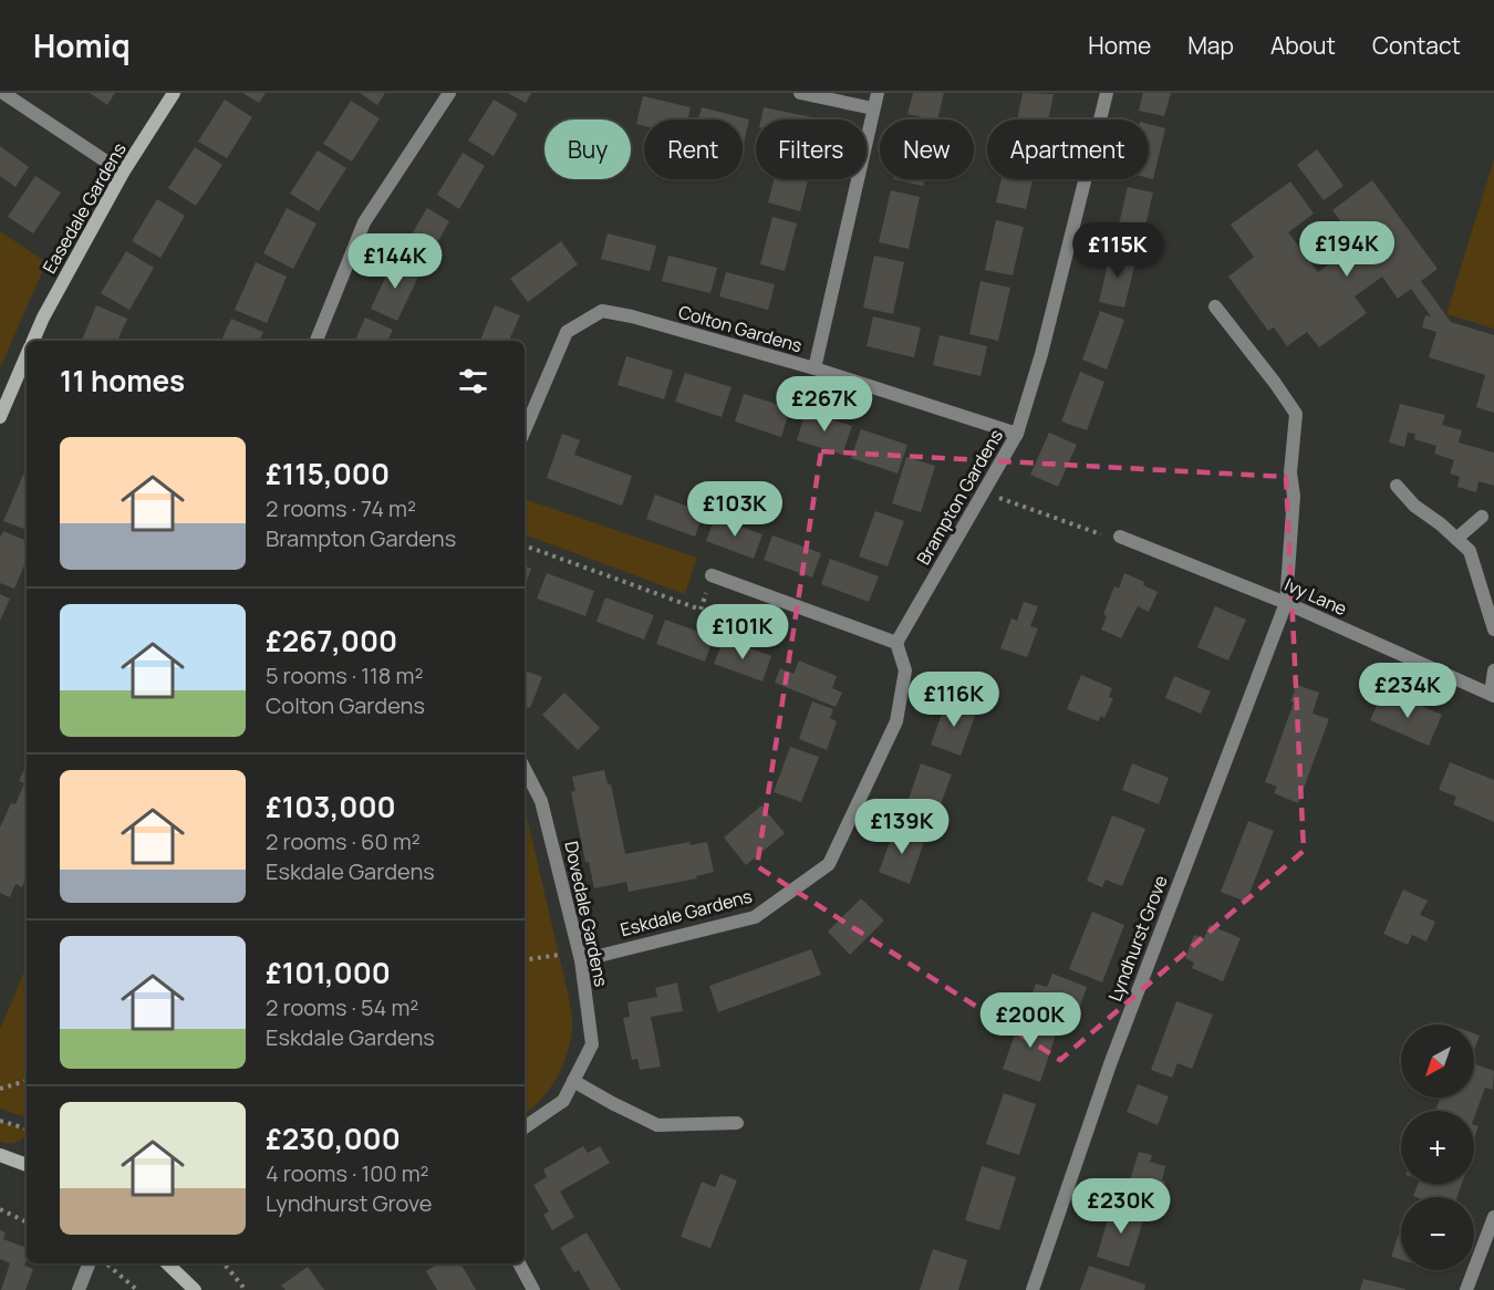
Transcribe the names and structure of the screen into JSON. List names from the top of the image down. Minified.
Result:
{"streets":{"street":["Easedale Gardens","Colton Gardens","Brampton Gardens","Ivy Lane","Eskdale Gardens","Dovedale Gardens","Lyndhurst Grove"]},"crossings":[["Colton Gardens","Brampton Gardens"],["Brampton Gardens","Eskdale Gardens"],["Ivy Lane","Lyndhurst Grove"],["Eskdale Gardens","Dovedale Gardens"]],"north":"bottom left","page":{"header":"Homiq","nav":["Home","Map","About","Contact"],"chip":["Buy","Rent","Filters","New","Apartment"],"price":["£194K","£115K","£144K","£267K","£103K","£101K","£234K","£116K","£139K","£200K","£230K"],"heading":"11 homes","list":[{"name":"£115,000","note":"2 rooms · 74 m² · Brampton Gardens"},{"name":"£267,000","note":"5 rooms · 118 m² · Colton Gardens"},{"name":"£103,000","note":"2 rooms · 60 m² · Eskdale Gardens"},{"name":"£101,000","note":"2 rooms · 54 m² · Eskdale Gardens"},{"name":"£230,000","note":"4 rooms · 100 m² · Lyndhurst Grove"}],"map_buttons":["+","−"]}}
